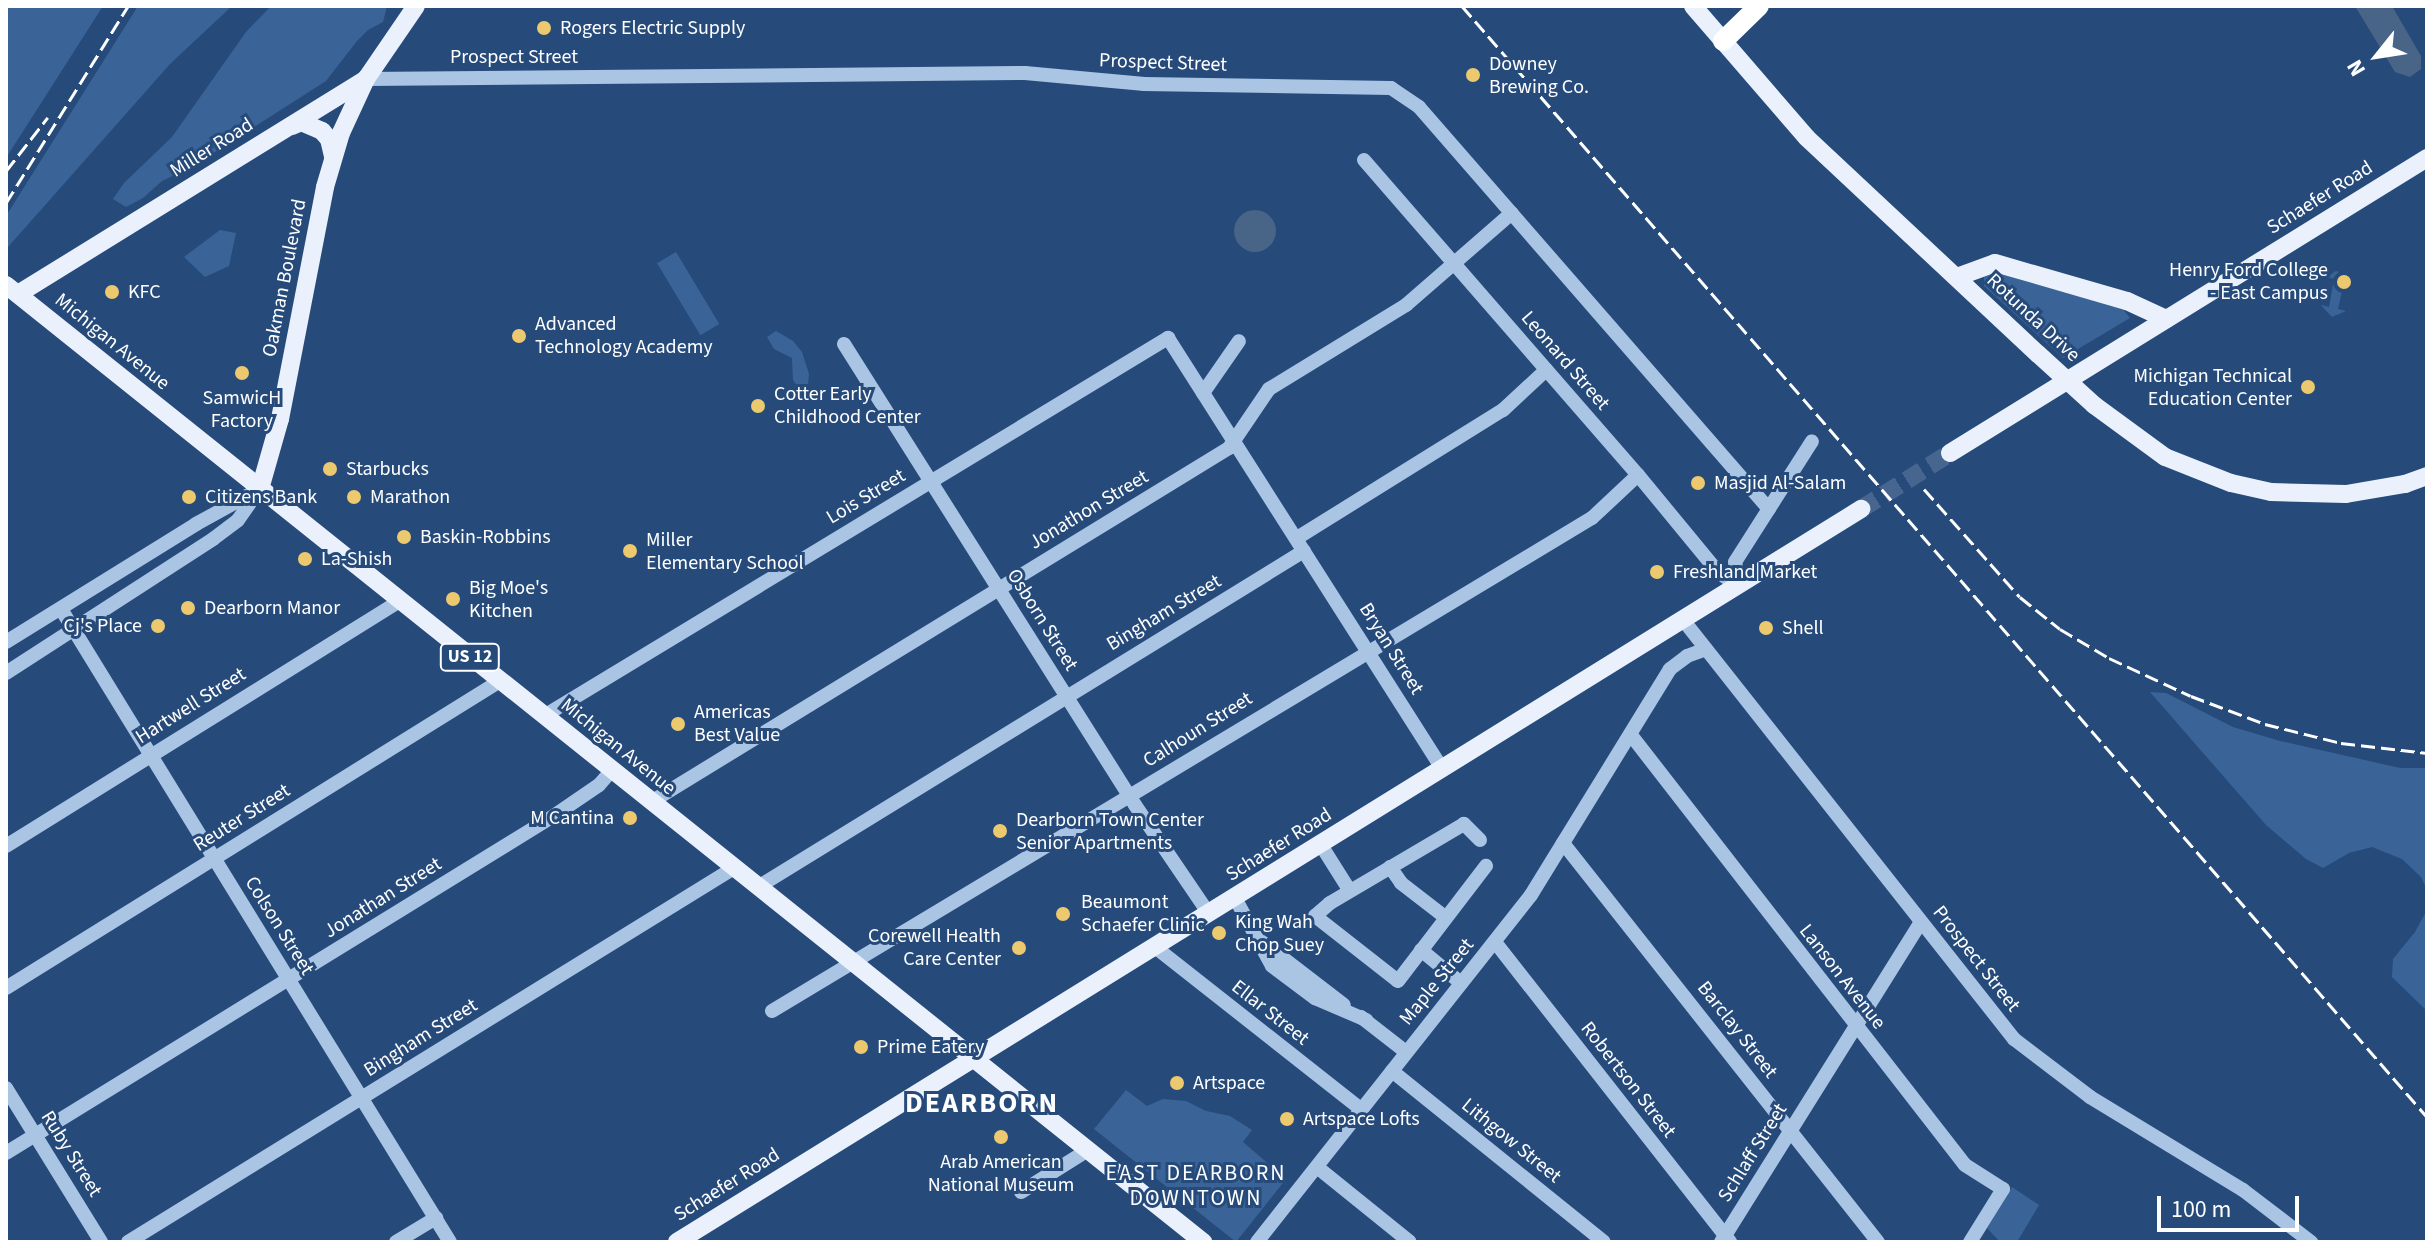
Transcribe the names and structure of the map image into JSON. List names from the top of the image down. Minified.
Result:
{"streets":{"main road":["Miller Road","Schaefer Road","Oakman Boulevard","Rotunda Drive","Michigan Avenue","US 12"],"street":["Prospect Street","Leonard Street","Lois Street","Jonathon Street","Bingham Street","Osborn Street","Bryan Street","Hartwell Street","Calhoun Street","Reuter Street","Jonathan Street","Colson Street","Lanson Avenue","Maple Street","Ellar Street","Barclay Street","Robertson Street","Lithgow Street","Schlaff Street","Ruby Street"]},"crossings":[["Prospect Street","Miller Road"],["Prospect Street","Schaefer Road"],["Prospect Street","Oakman Boulevard"],["Prospect Street","Jonathon Street"],["Prospect Street","Maple Street"],["Prospect Street","Schlaff Street"],["Miller Road","Oakman Boulevard"],["Miller Road","Michigan Avenue"],["Schaefer Road","Michigan Avenue"],["Schaefer Road","Leonard Street"],["Schaefer Road","Osborn Street"],["Schaefer Road","Bryan Street"],["Schaefer Road","Ellar Street"],["Oakman Boulevard","Michigan Avenue"],["Oakman Boulevard","Colson Street"],["Michigan Avenue","Lois Street"],["Michigan Avenue","Jonathon Street"],["Michigan Avenue","Bingham Street"],["Michigan Avenue","Hartwell Street"],["Michigan Avenue","Calhoun Street"],["Michigan Avenue","Reuter Street"],["Michigan Avenue","Jonathan Street"],["Leonard Street","Jonathon Street"],["Leonard Street","Bingham Street"],["Leonard Street","Calhoun Street"],["Lois Street","Osborn Street"],["Lois Street","Bryan Street"],["Jonathon Street","Osborn Street"],["Jonathon Street","Bryan Street"],["Bingham Street","Osborn Street"],["Bingham Street","Bryan Street"],["Bingham Street","Colson Street"],["Osborn Street","Calhoun Street"],["Bryan Street","Calhoun Street"],["Hartwell Street","Colson Street"],["Reuter Street","Colson Street"],["Jonathan Street","Colson Street"],["Jonathan Street","Ruby Street"],["Lanson Avenue","Maple Street"],["Lanson Avenue","Schlaff Street"],["Maple Street","Ellar Street"],["Maple Street","Barclay Street"],["Maple Street","Robertson Street"],["Maple Street","Lithgow Street"],["Barclay Street","Schlaff Street"],["Robertson Street","Schlaff Street"]],"districts":["DEARBORN","EAST DEARBORN DOWNTOWN"],"places":["Rogers Electric Supply","Downey Brewing Co.","Henry Ford College - East Campus","KFC","Advanced Technology Academy","SamwicH Factory","Michigan Technical Education Center","Cotter Early Childhood Center","Starbucks","Masjid Al-Salam","Citizens Bank","Marathon","Baskin-Robbins","Miller Elementary School","La-Shish","Freshland Market","Big Moe's Kitchen","Dearborn Manor","Cj's Place","Shell","Americas Best Value","M Cantina","Dearborn Town Center Senior Apartments","Beaumont Schaefer Clinic","King Wah Chop Suey","Corewell Health Care Center","Prime Eatery","Artspace","Artspace Lofts","Arab American National Museum"],"scale_bar":"100 m","north":"bottom left"}
